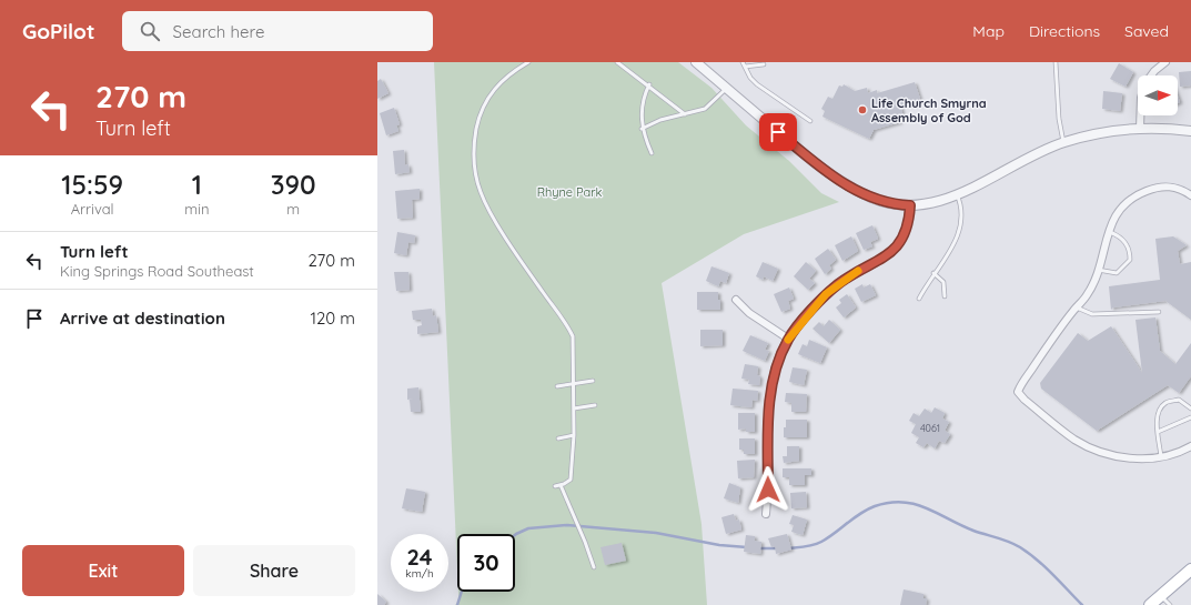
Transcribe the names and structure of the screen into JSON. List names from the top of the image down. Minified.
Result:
{"parks":["Rhyne Park"],"places":["Life Church Smyrna Assembly of God"],"house_numbers":["4061"],"north":"right","page":{"header":"GoPilot","search":"Search here","nav":["Map","Directions","Saved"],"turn":["270 m","Turn left"],"eta":["15:59","Arrival","1","min","390","m"],"list":[{"name":"Turn left","note":"King Springs Road Southeast","value":"270 m"},{"name":"Arrive at destination","value":"120 m"}],"speed":"24 km/h","limit":"30","buttons":["Exit","Share"]}}
